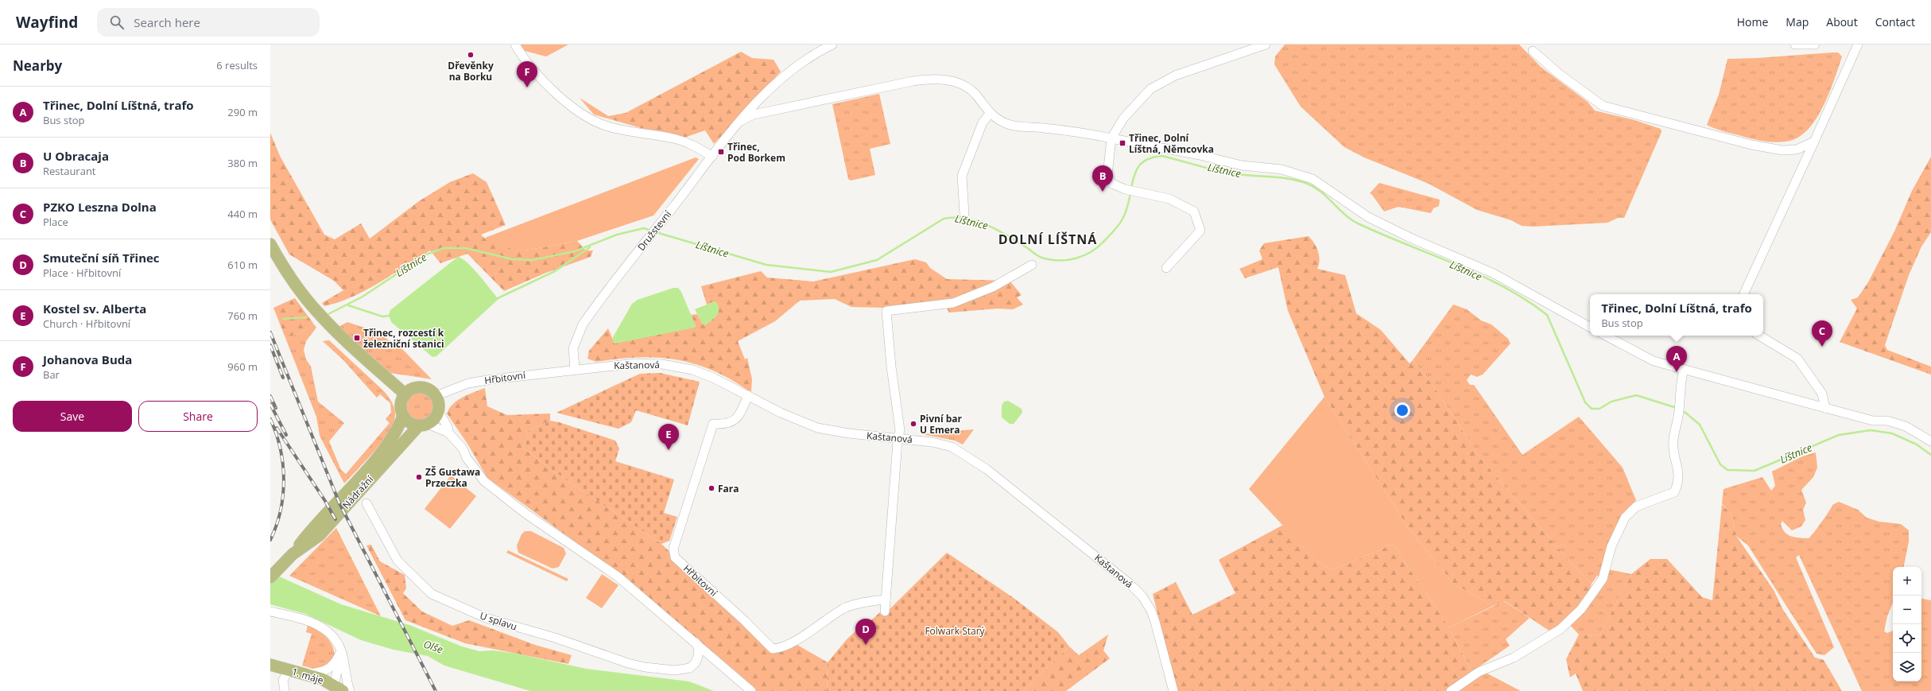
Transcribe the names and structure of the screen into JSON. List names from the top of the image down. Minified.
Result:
{"streets":{"main road":["Nádražní","1. máje"],"street":["Družstevní","Kaštanová","Hřbitovní","U splavu"]},"crossings":[["Družstevní","Kaštanová"],["Družstevní","Hřbitovní"],["Kaštanová","Hřbitovní"],["Hřbitovní","Nádražní"]],"districts":["DOLNÍ LÍŠTNÁ"],"water":["Líštnice","Olše"],"parks":["Folwark Starý"],"places":{"other":["Dřevěnky na Borku","Pivní bar U Emera","ZŠ Gustawa Przeczka","Fara"],"transit":["Třinec, Dolní Líštná, Němcovka","Třinec, Pod Borkem","Třinec, rozcestí k železniční stanici"]},"page":{"header":"Wayfind","search":"Search here","nav":["Home","Map","About","Contact"],"heading":["Nearby","6 results"],"pins":["F","B","C","A","E","D"],"list":[{"mark":"A","name":"Třinec, Dolní Líštná, trafo","note":"Bus stop","value":"290 m"},{"mark":"B","name":"U Obracaja","note":"Restaurant","value":"380 m"},{"mark":"C","name":"PZKO Leszna Dolna","note":"Place","value":"440 m"},{"mark":"D","name":"Smuteční síň Třinec","note":"Place · Hřbitovní","value":"610 m"},{"mark":"E","name":"Kostel sv. Alberta","note":"Church · Hřbitovní","value":"760 m"},{"mark":"F","name":"Johanova Buda","note":"Bar","value":"960 m"}],"popup":["Třinec, Dolní Líštná, trafo","Bus stop"],"buttons":["Save","Share"],"map_buttons":["+","−"]}}
